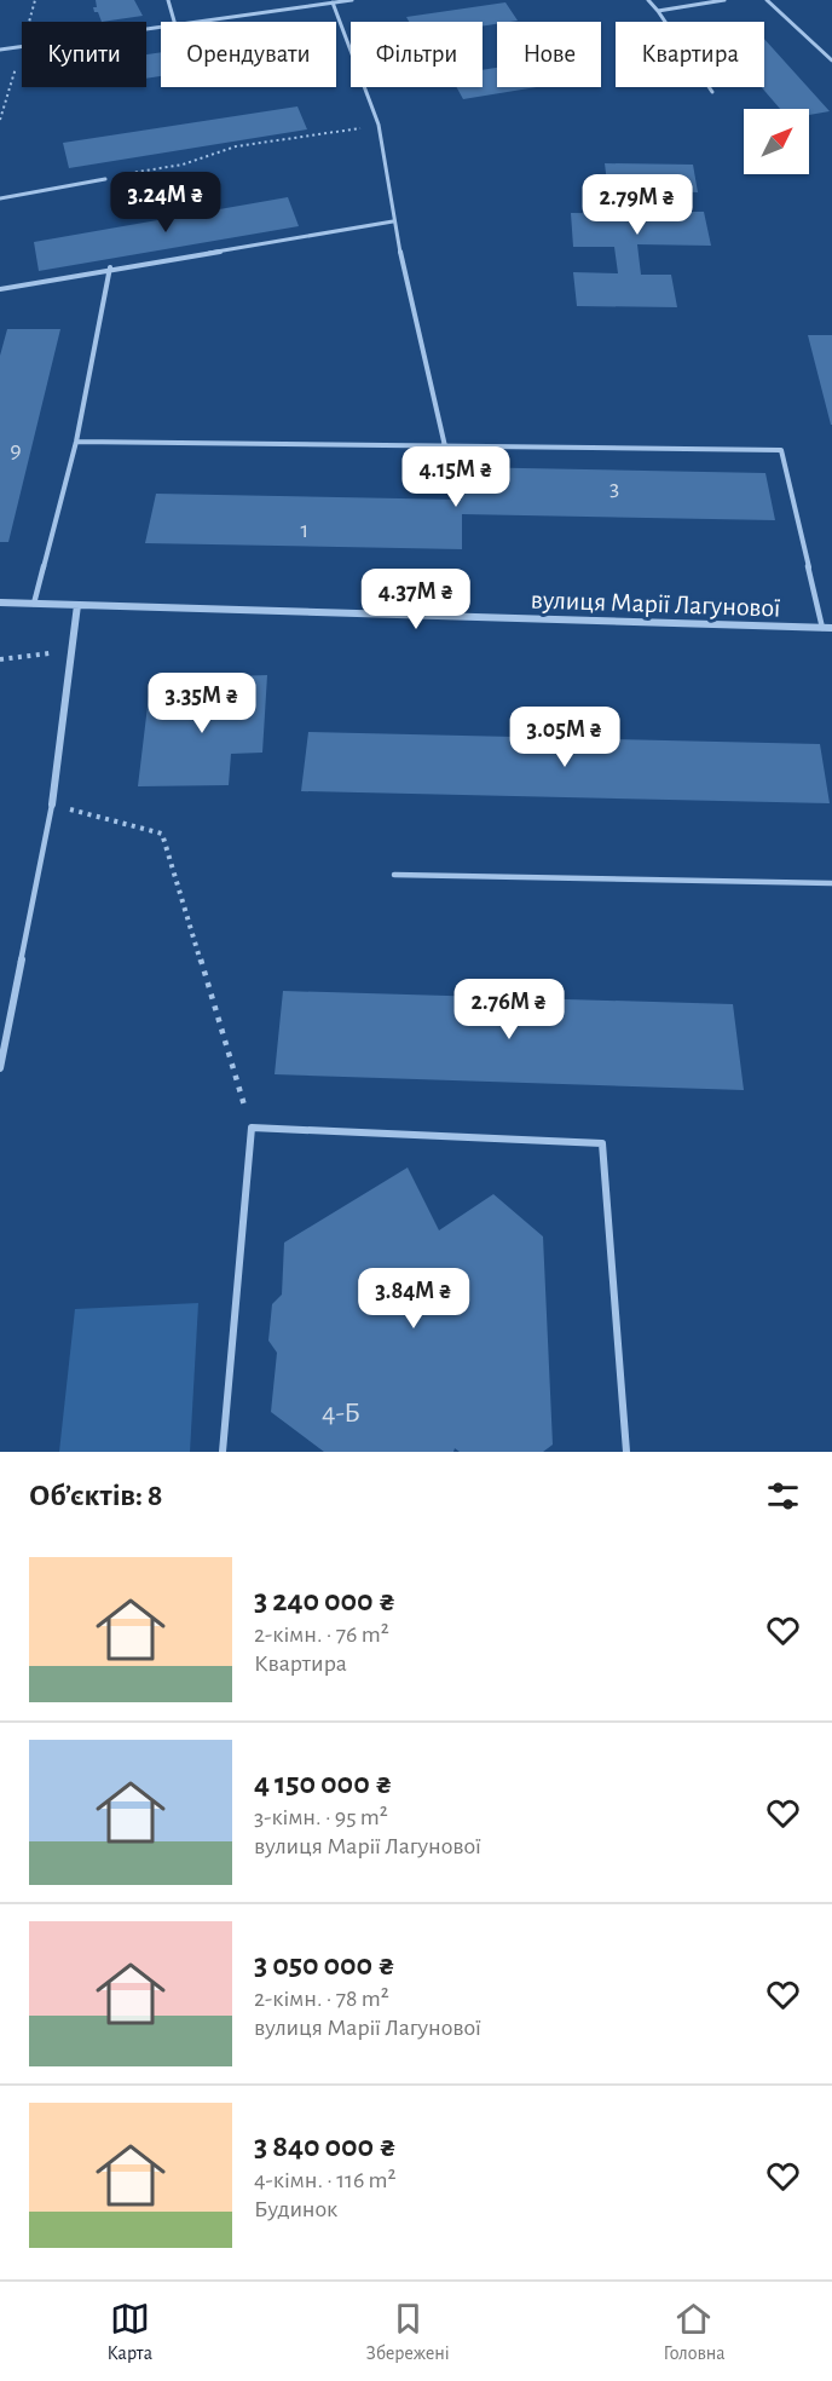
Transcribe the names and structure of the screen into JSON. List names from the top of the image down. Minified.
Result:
{"streets":{"street":["вулиця Марії Лагунової"]},"house_numbers":["9","3","1","4-Б"],"north":"top right","page":{"chip":["Купити","Орендувати","Фільтри","Нове","Квартира"],"price":["3.24M ₴","2.79M ₴","4.15M ₴","4.37M ₴","3.35M ₴","3.05M ₴","2.76M ₴","3.84M ₴"],"heading":"Об’єктів: 8","list":[{"name":"3 240 000 ₴","note":"2-кімн. · 76 m² · Квартира"},{"name":"4 150 000 ₴","note":"3-кімн. · 95 m² · вулиця Марії Лагунової"},{"name":"3 050 000 ₴","note":"2-кімн. · 78 m² · вулиця Марії Лагунової"},{"name":"3 840 000 ₴","note":"4-кімн. · 116 m² · Будинок"}],"tabs":["Карта","Збережені","Головна"]}}
